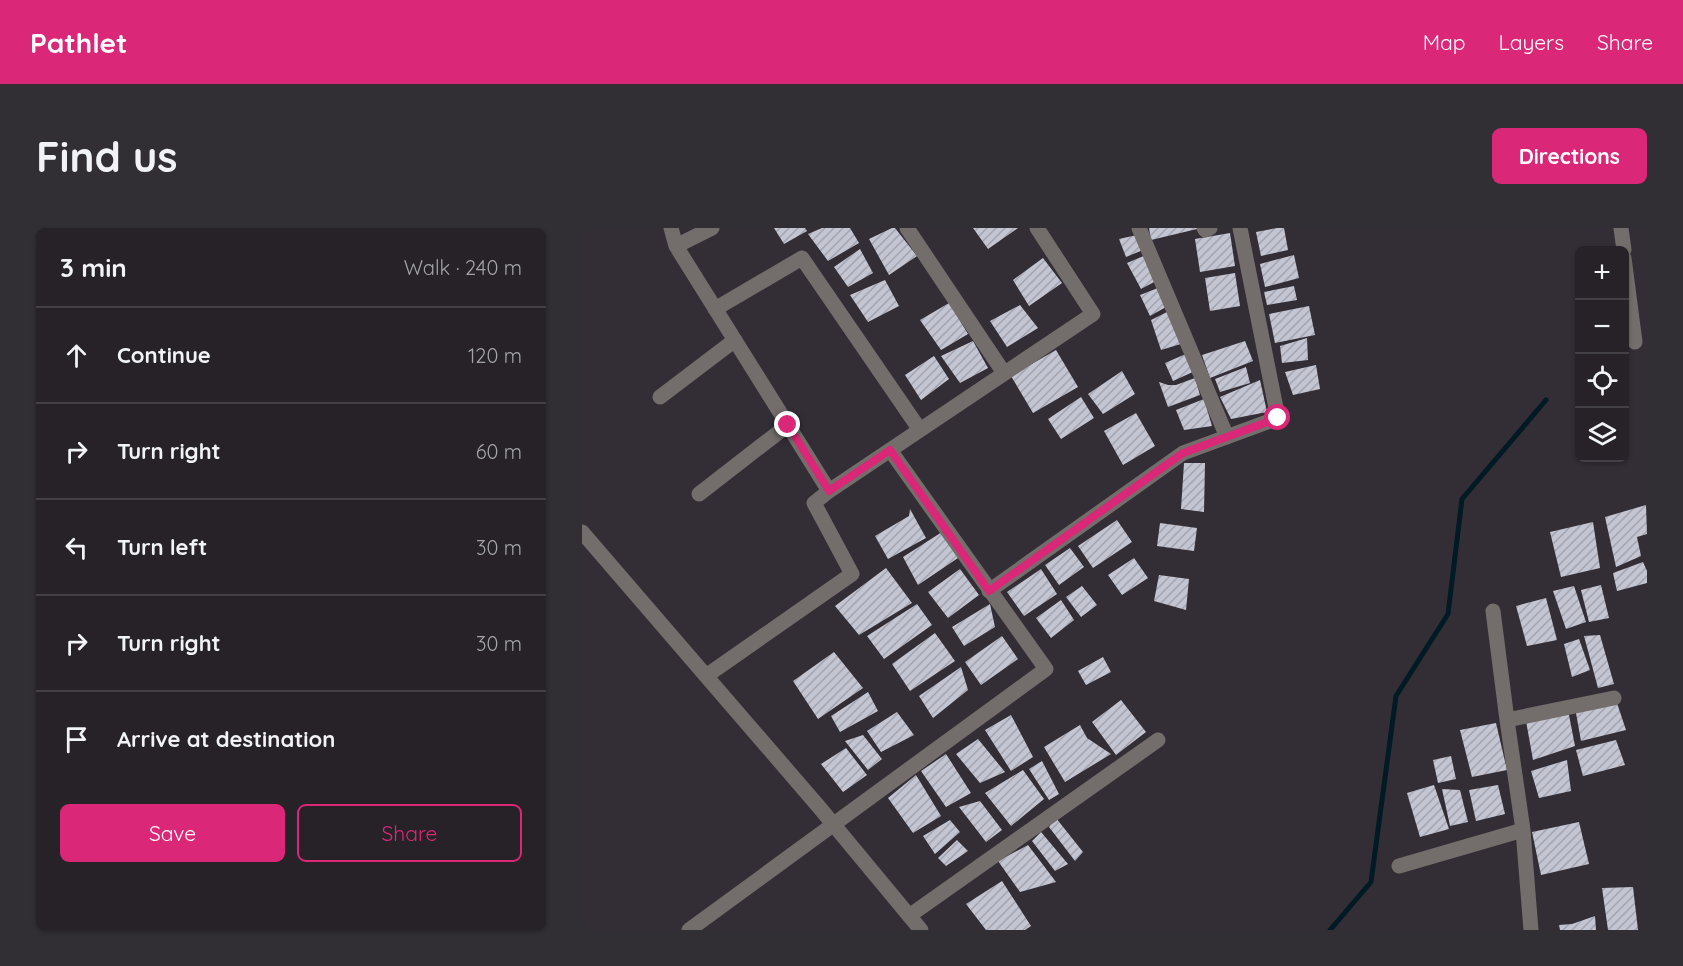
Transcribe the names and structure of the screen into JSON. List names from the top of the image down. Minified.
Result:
{"page":{"header":"Pathlet","nav":["Map","Layers","Share"],"buttons":["Directions",["Save","Share"]],"title":"Find us","heading":["3 min","Walk · 240 m"],"map_buttons":["+","−"],"list":[["Continue","120 m"],["Turn right","60 m"],["Turn left","30 m"],["Turn right","30 m"],"Arrive at destination"]}}
